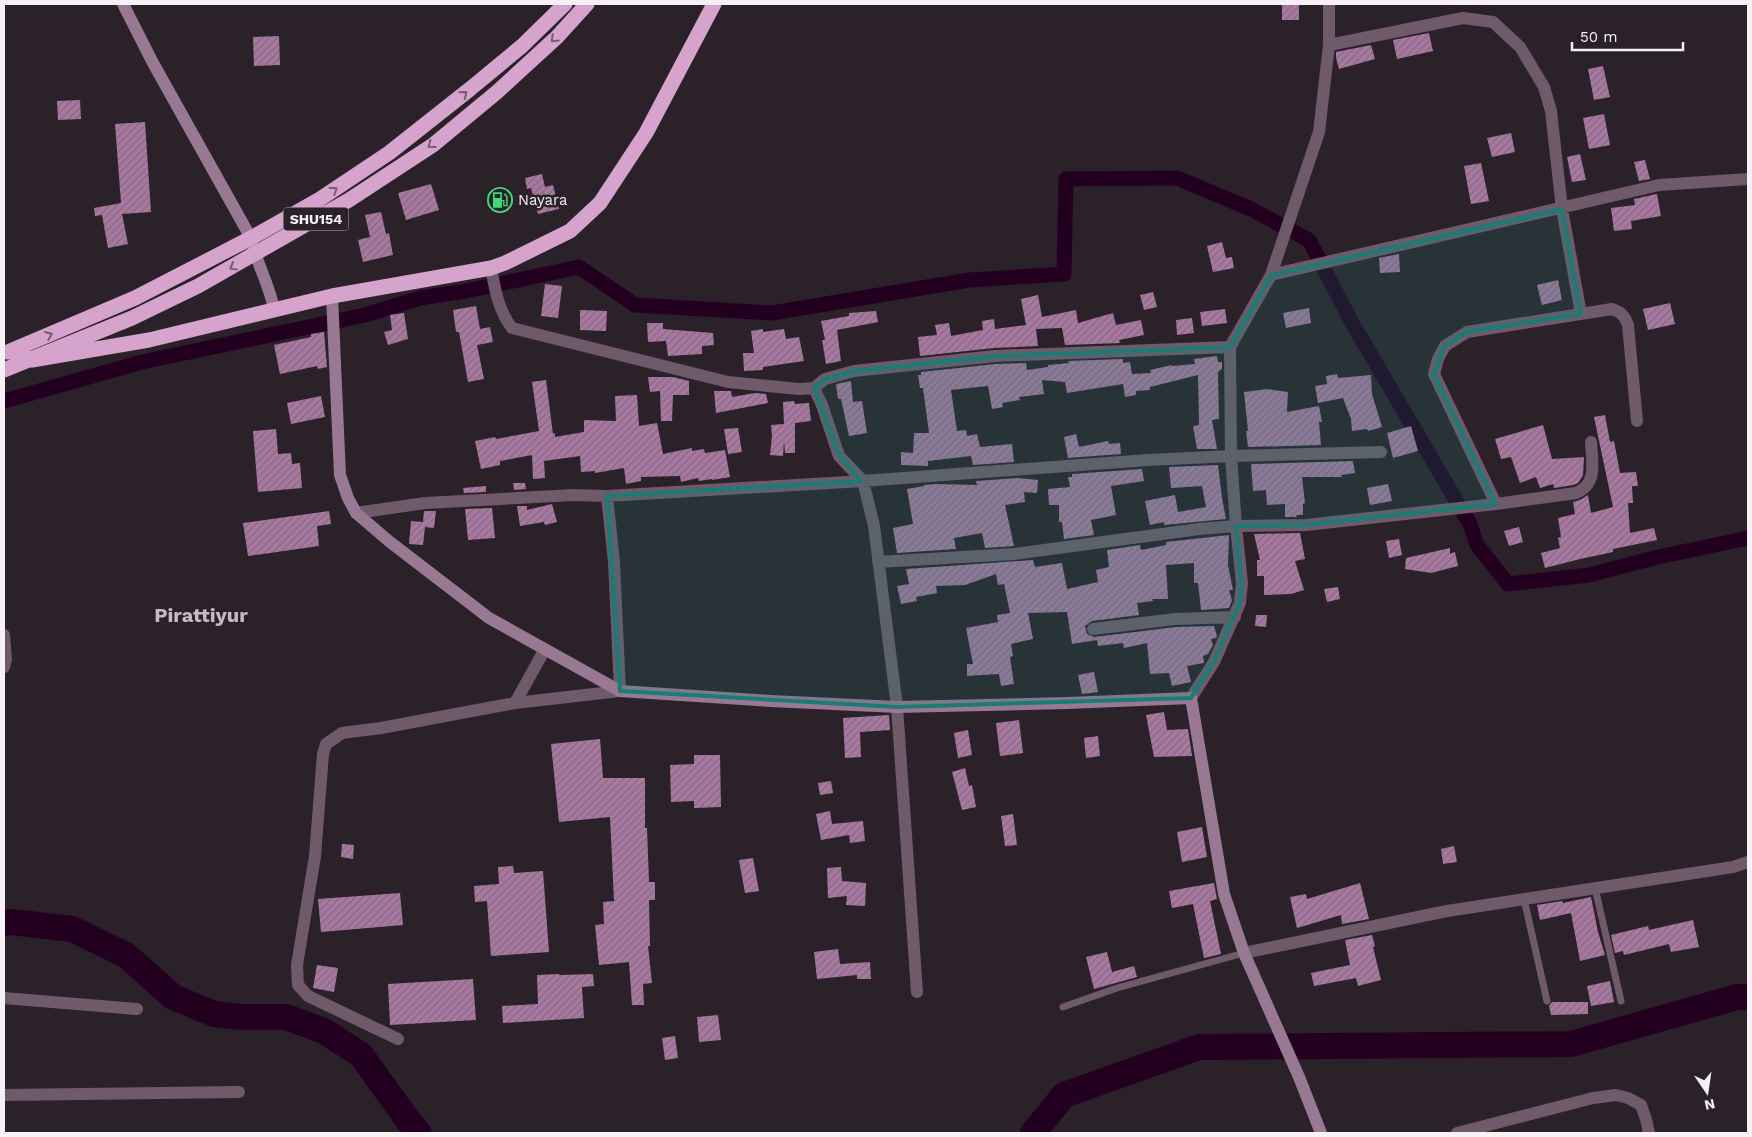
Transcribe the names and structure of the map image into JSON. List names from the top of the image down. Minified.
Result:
{"streets":{"highway":["SHU154"]},"districts":["Pirattiyur"],"places":{"fuel station":["Nayara"]},"scale_bar":"50 m","north":"bottom"}
